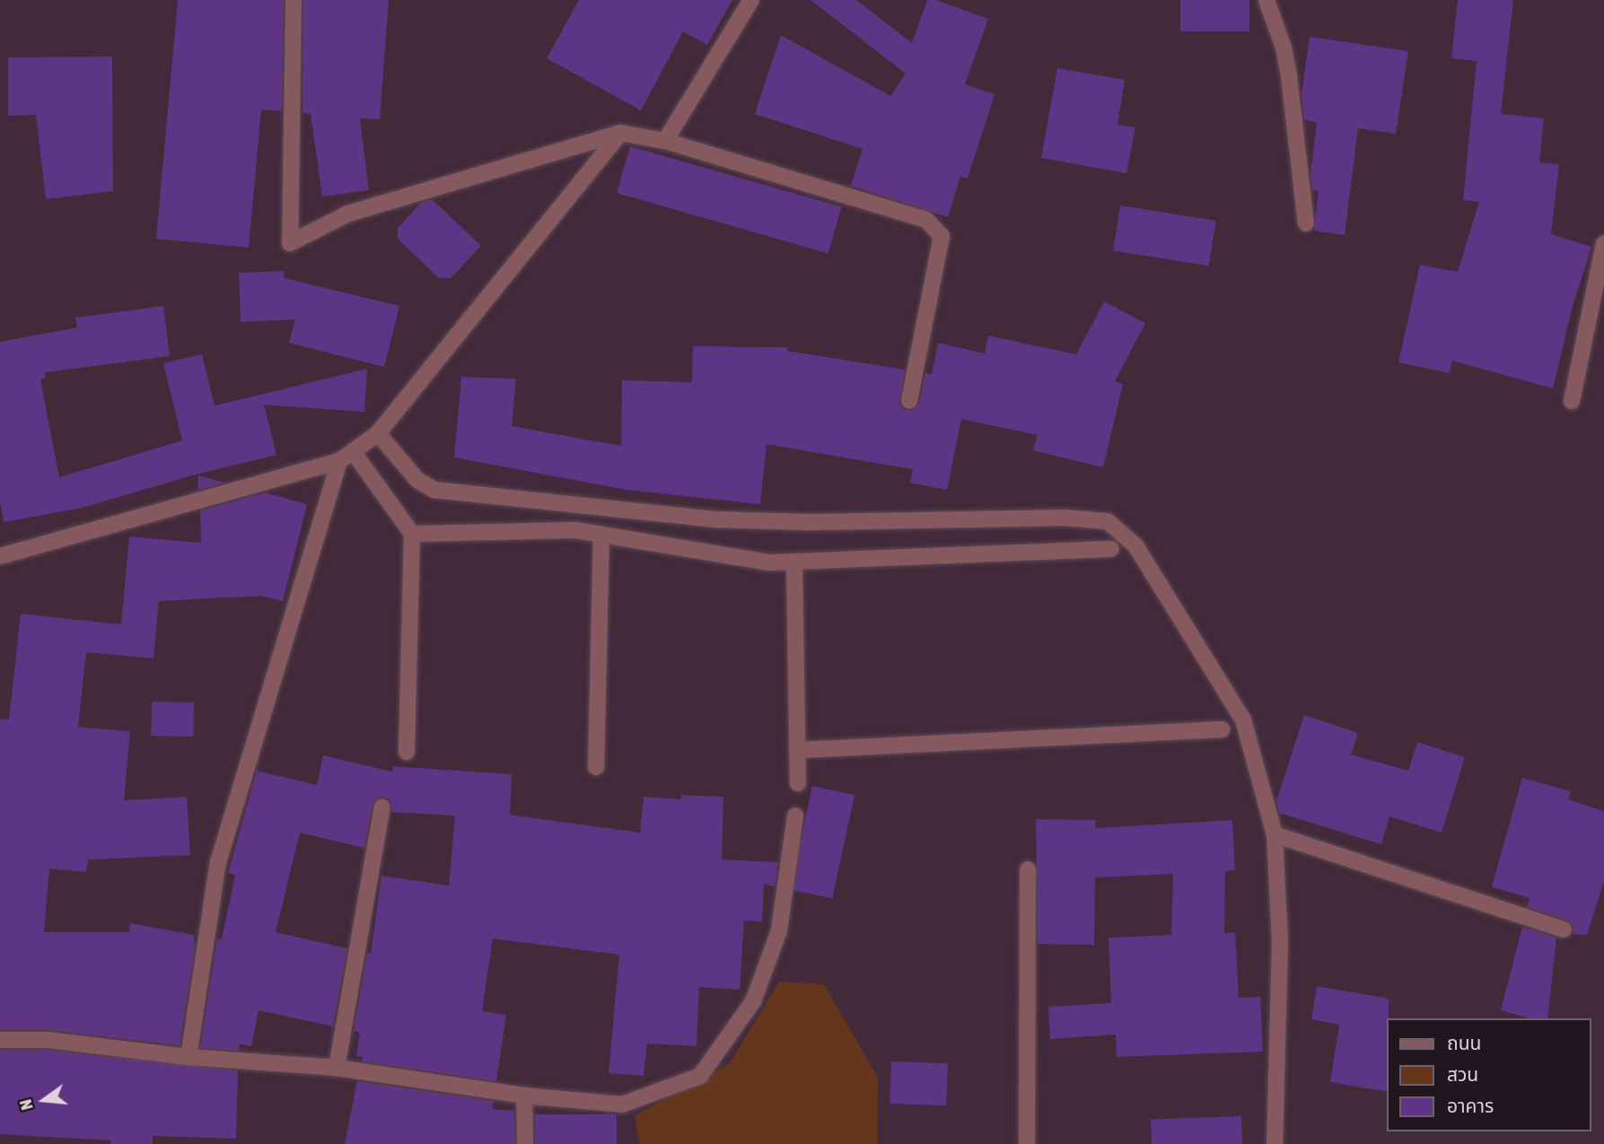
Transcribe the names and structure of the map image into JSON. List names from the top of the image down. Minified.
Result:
{"legend":["ถนน","สวน","อาคาร"],"north":"left"}
